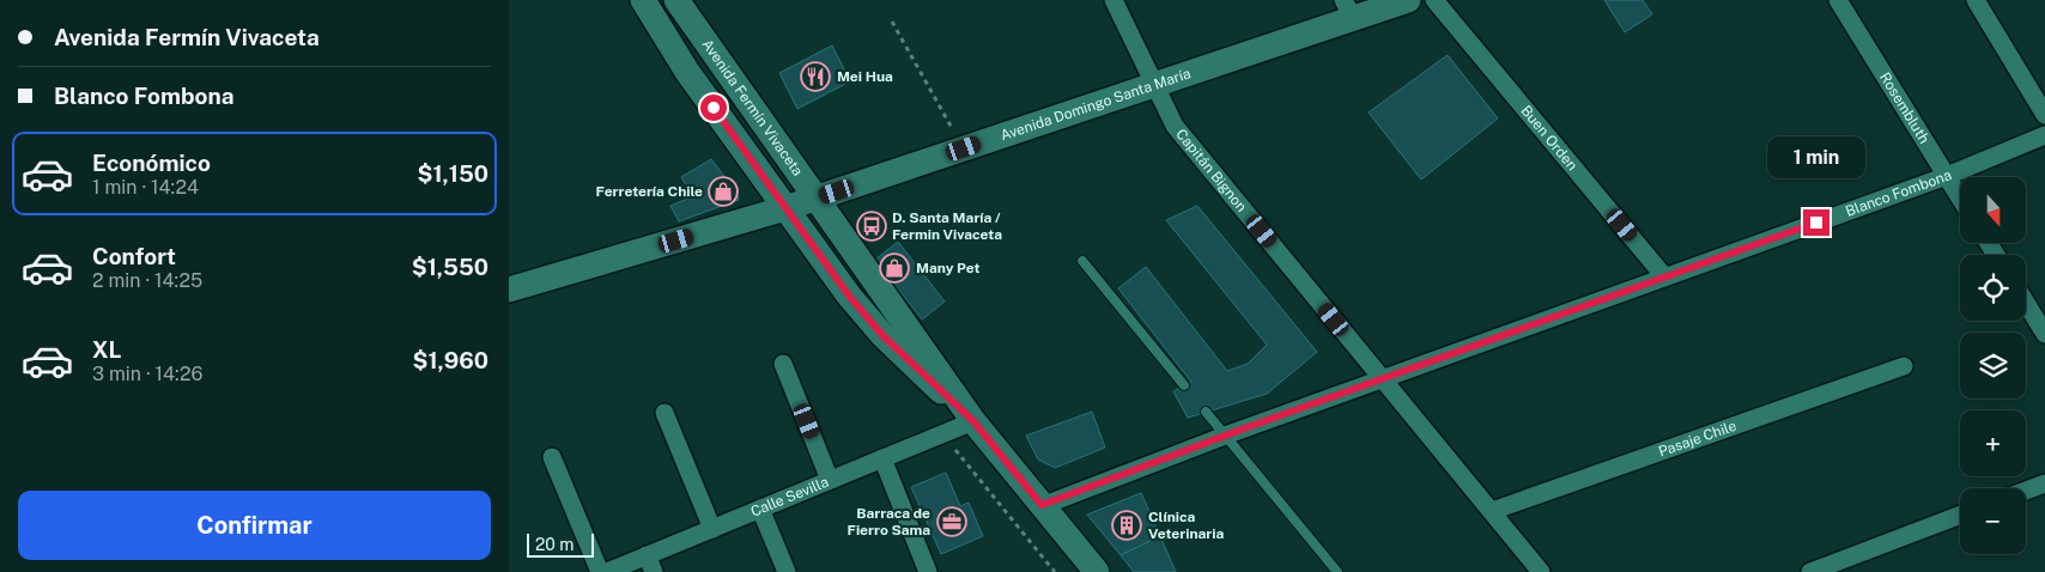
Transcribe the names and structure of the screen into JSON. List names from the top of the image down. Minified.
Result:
{"streets":{"main road":["Avenida Domingo Santa María","Avenida Fermín Vivaceta"],"street":["Rosembluth","Buen Orden","Capitán Bignon","Blanco Fombona","Pasaje Chile","Calle Sevilla"]},"crossings":[["Avenida Domingo Santa María","Avenida Fermín Vivaceta"],["Avenida Domingo Santa María","Capitán Bignon"],["Avenida Fermín Vivaceta","Blanco Fombona"],["Avenida Fermín Vivaceta","Calle Sevilla"],["Rosembluth","Blanco Fombona"],["Buen Orden","Blanco Fombona"],["Capitán Bignon","Blanco Fombona"],["Capitán Bignon","Pasaje Chile"]],"places":{"restaurant":["Mei Hua"],"shop":["Ferretería Chile","Many Pet"],"bus stop":["D. Santa María / Fermin Vivaceta"],"office":["Barraca de Fierro Sama"],"building":["Clínica Veterinaria"]},"scale_bar":"20 m","north":"bottom","page":{"banner":["Avenida Fermín Vivaceta","Blanco Fombona"],"list":[{"name":"Económico","note":"1 min · 14:24","value":"$1,150"},{"name":"Confort","note":"2 min · 14:25","value":"$1,550"},{"name":"XL","note":"3 min · 14:26","value":"$1,960"}],"bubble":"1 min","map_buttons":["+","−"],"buttons":"Confirmar","scale":"20 m"}}
